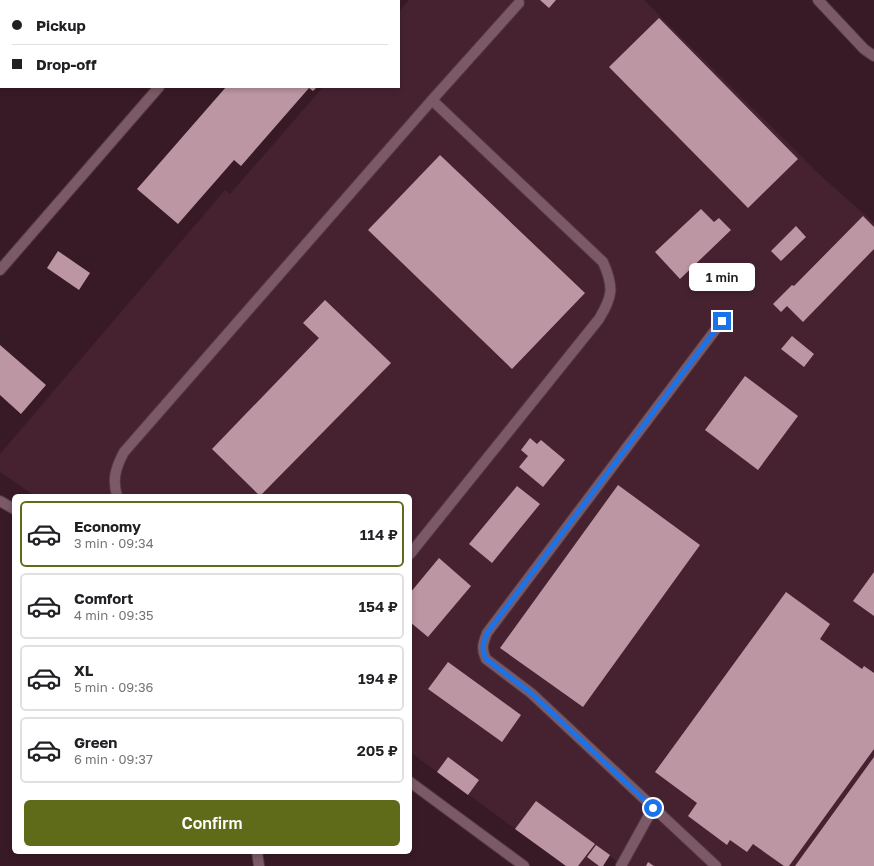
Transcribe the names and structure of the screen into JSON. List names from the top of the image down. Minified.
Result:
{"page":{"banner":["Pickup","Drop-off"],"bubble":"1 min","list":[{"name":"Economy","note":"3 min · 09:34","value":"114 ₽"},{"name":"Comfort","note":"4 min · 09:35","value":"154 ₽"},{"name":"XL","note":"5 min · 09:36","value":"194 ₽"},{"name":"Green","note":"6 min · 09:37","value":"205 ₽"}],"buttons":"Confirm"}}
